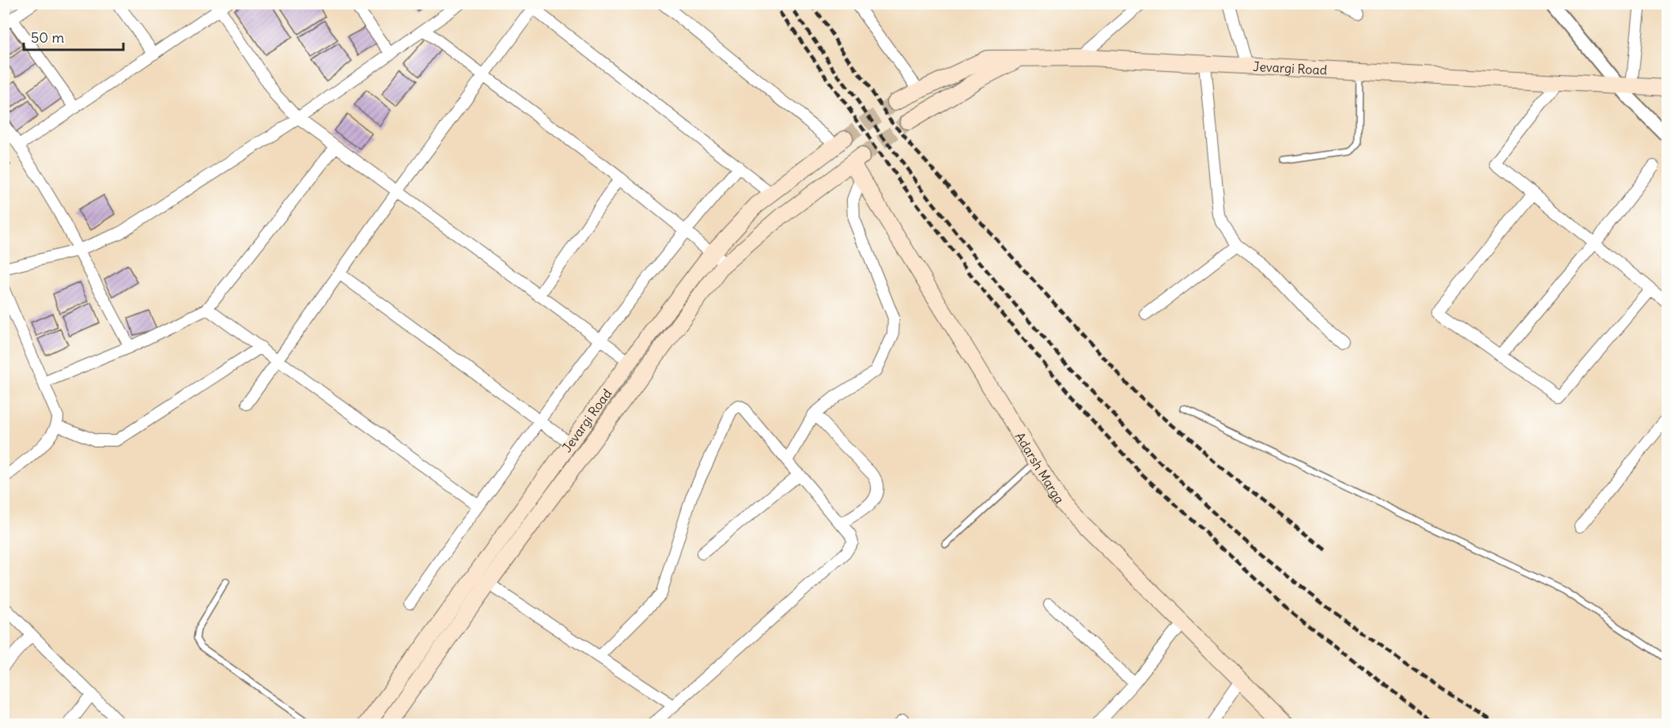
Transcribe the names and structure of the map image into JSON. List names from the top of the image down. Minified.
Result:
{"streets":{"main road":["Jevargi Road","Adarsh Marga"]},"scale_bar":"50 m"}
